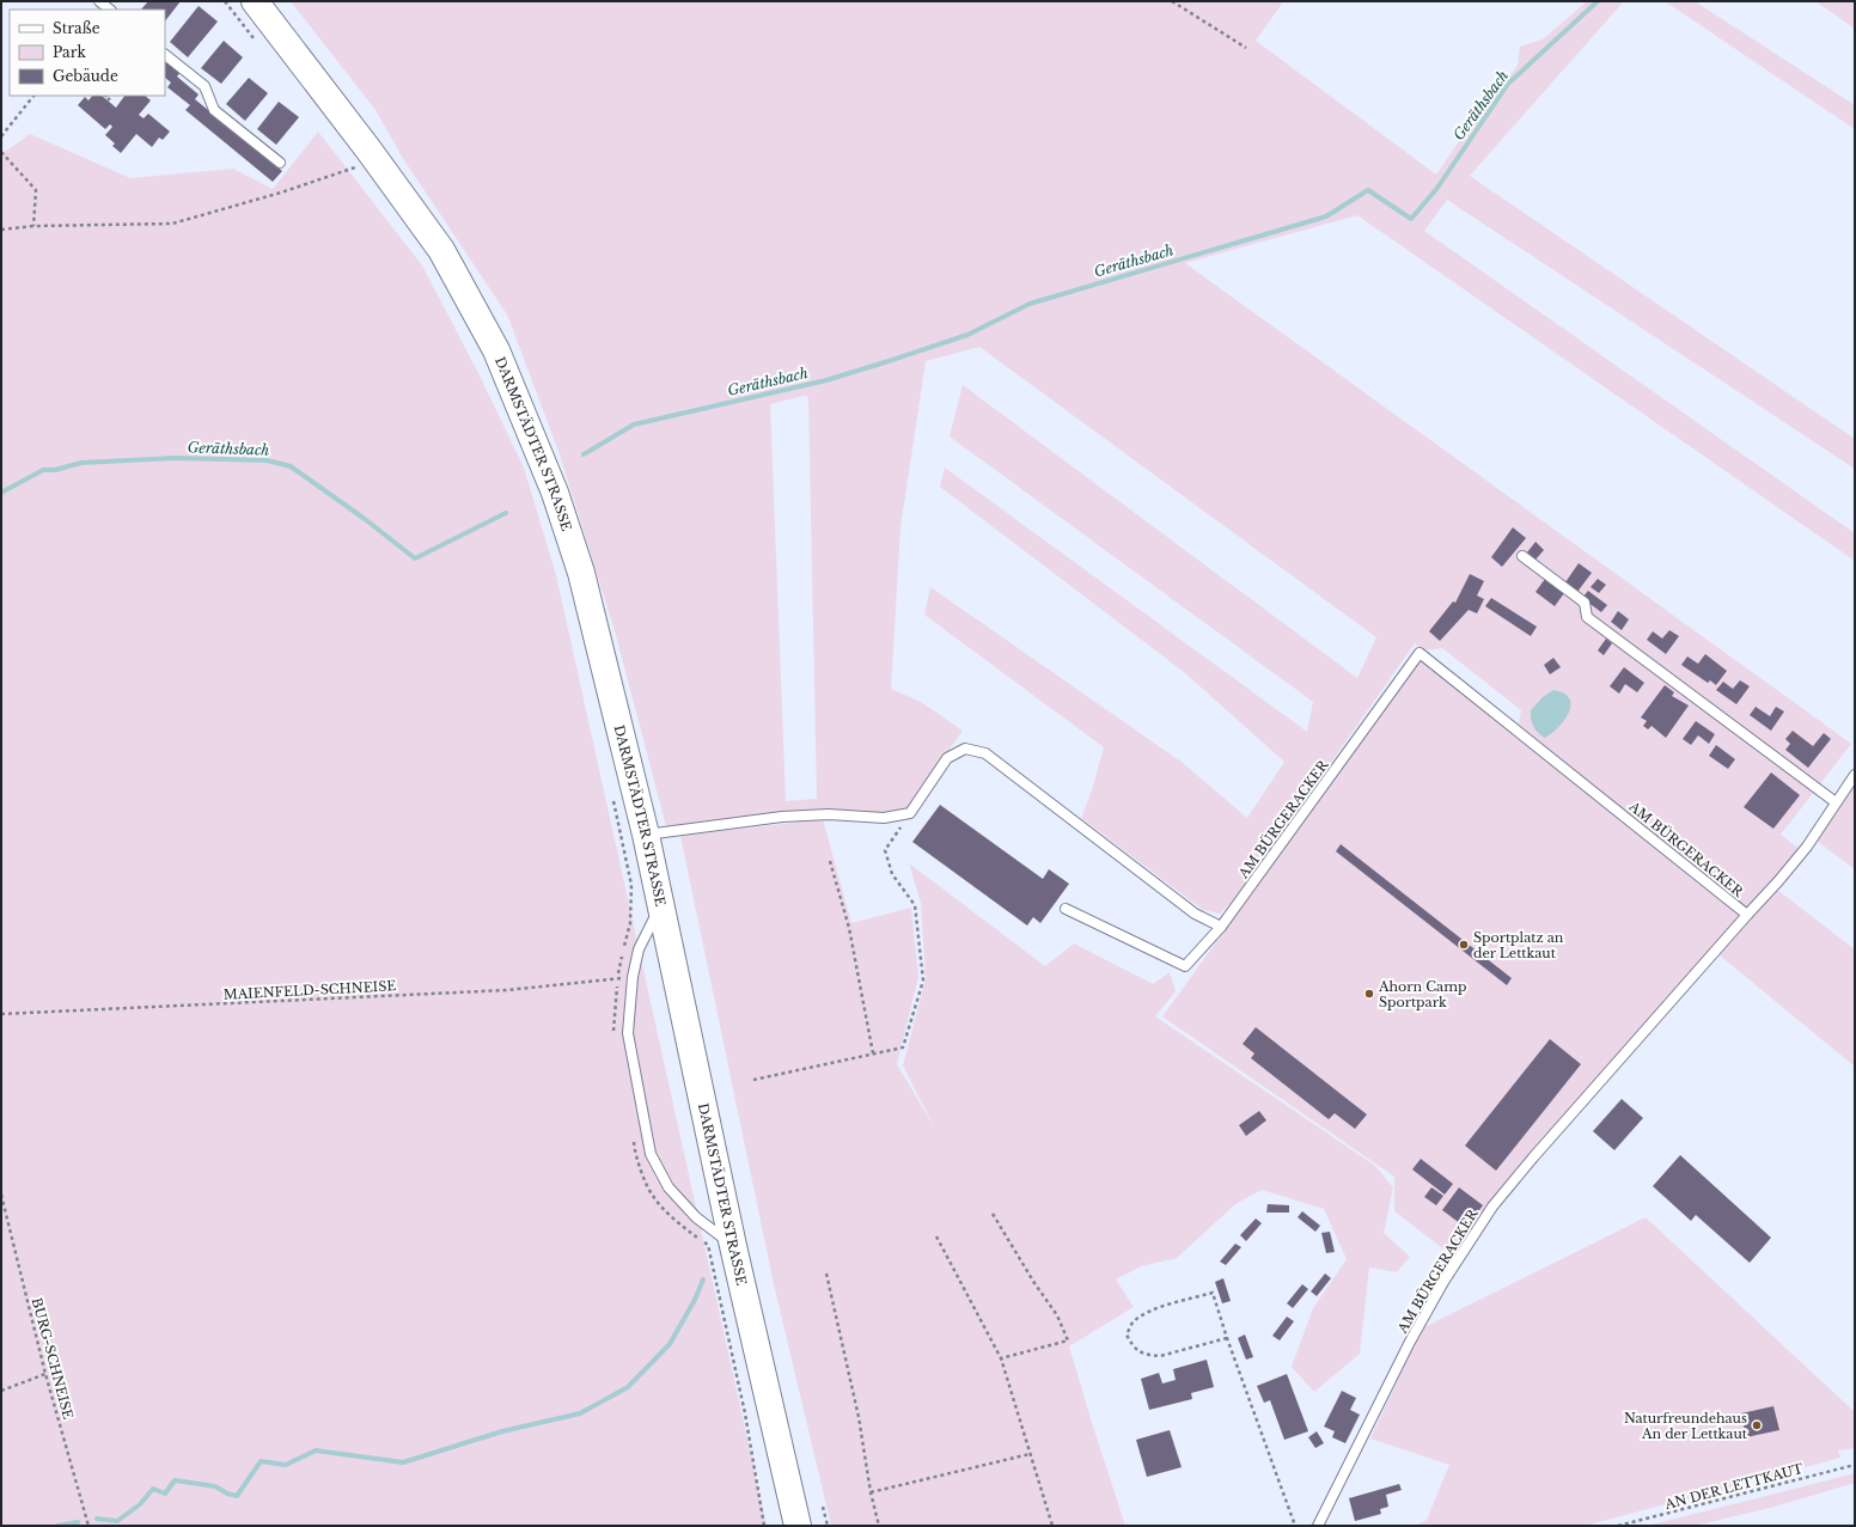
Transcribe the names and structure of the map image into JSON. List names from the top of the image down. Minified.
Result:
{"streets":{"main road":["DARMSTÄDTER STRASSE"],"lane":["AM BÜRGERACKER"],"path":["MAIENFELD-SCHNEISE","BURG-SCHNEISE","AN DER LETTKAUT"]},"water":["Geräthsbach"],"places":["Sportplatz an der Lettkaut","Ahorn Camp Sportpark","Naturfreundehaus An der Lettkaut"],"legend":["Straße","Park","Gebäude"]}
